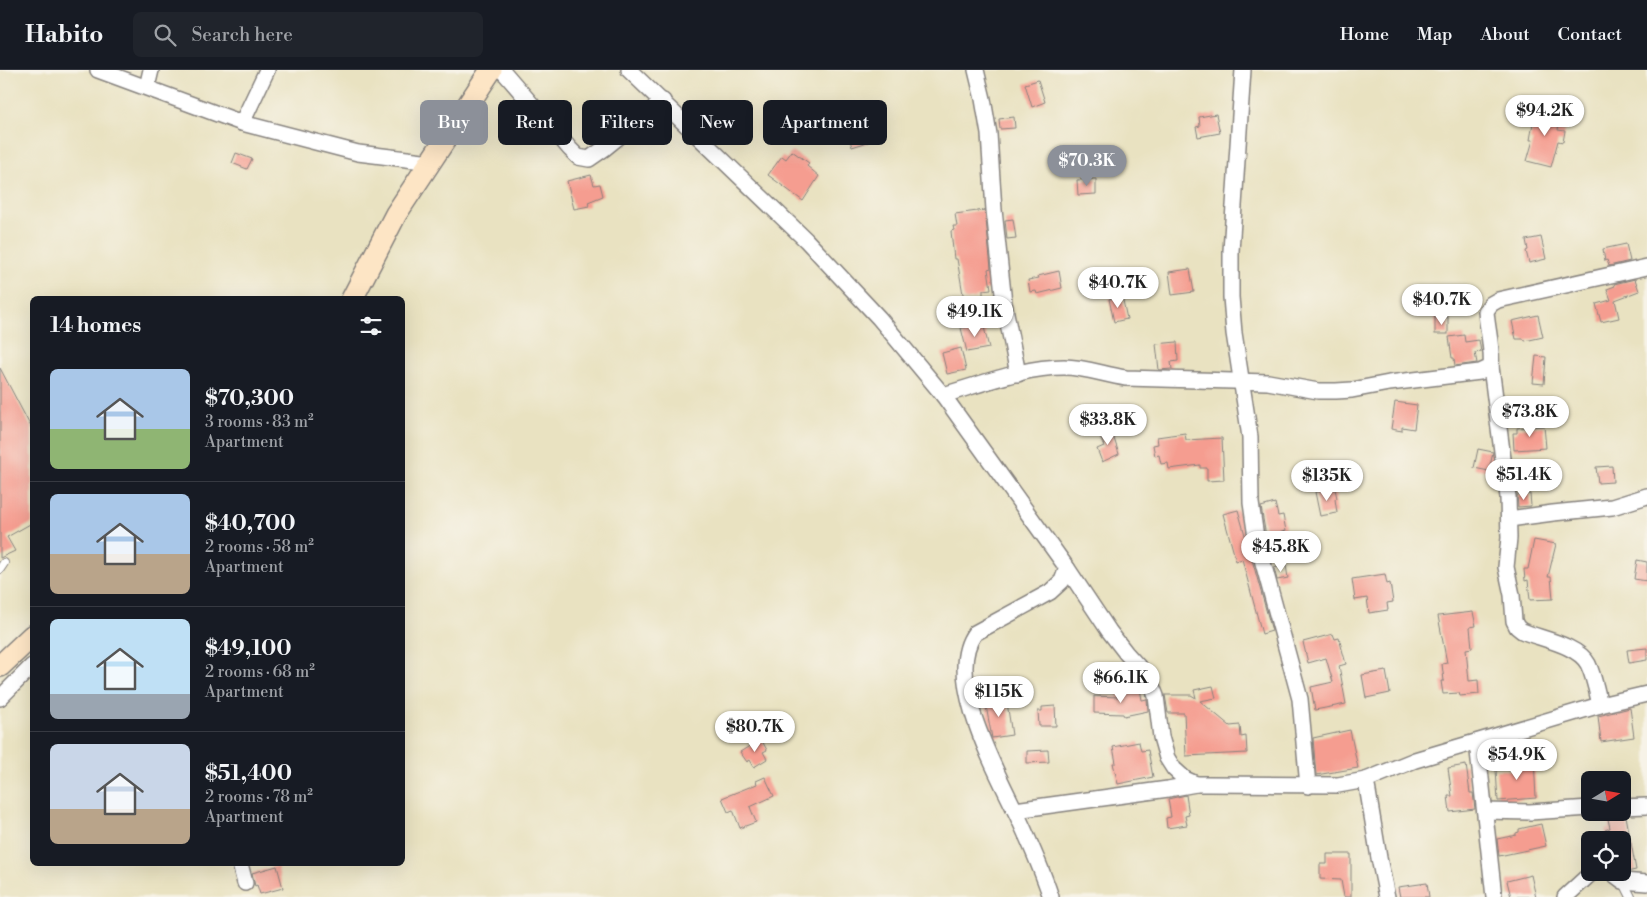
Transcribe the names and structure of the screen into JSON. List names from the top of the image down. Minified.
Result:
{"north":"right","page":{"header":"Habito","search":"Search here","nav":["Home","Map","About","Contact"],"price":["$94.2K","$70.3K","$40.7K","$40.7K","$49.1K","$73.8K","$33.8K","$51.4K","$135K","$45.8K","$66.1K","$115K","$80.7K","$54.9K"],"chip":["Buy","Rent","Filters","New","Apartment"],"heading":"14 homes","list":[{"name":"$70,300","note":"3 rooms · 83 m² · Apartment"},{"name":"$40,700","note":"2 rooms · 58 m² · Apartment"},{"name":"$49,100","note":"2 rooms · 68 m² · Apartment"},{"name":"$51,400","note":"2 rooms · 78 m² · Apartment"}]}}
